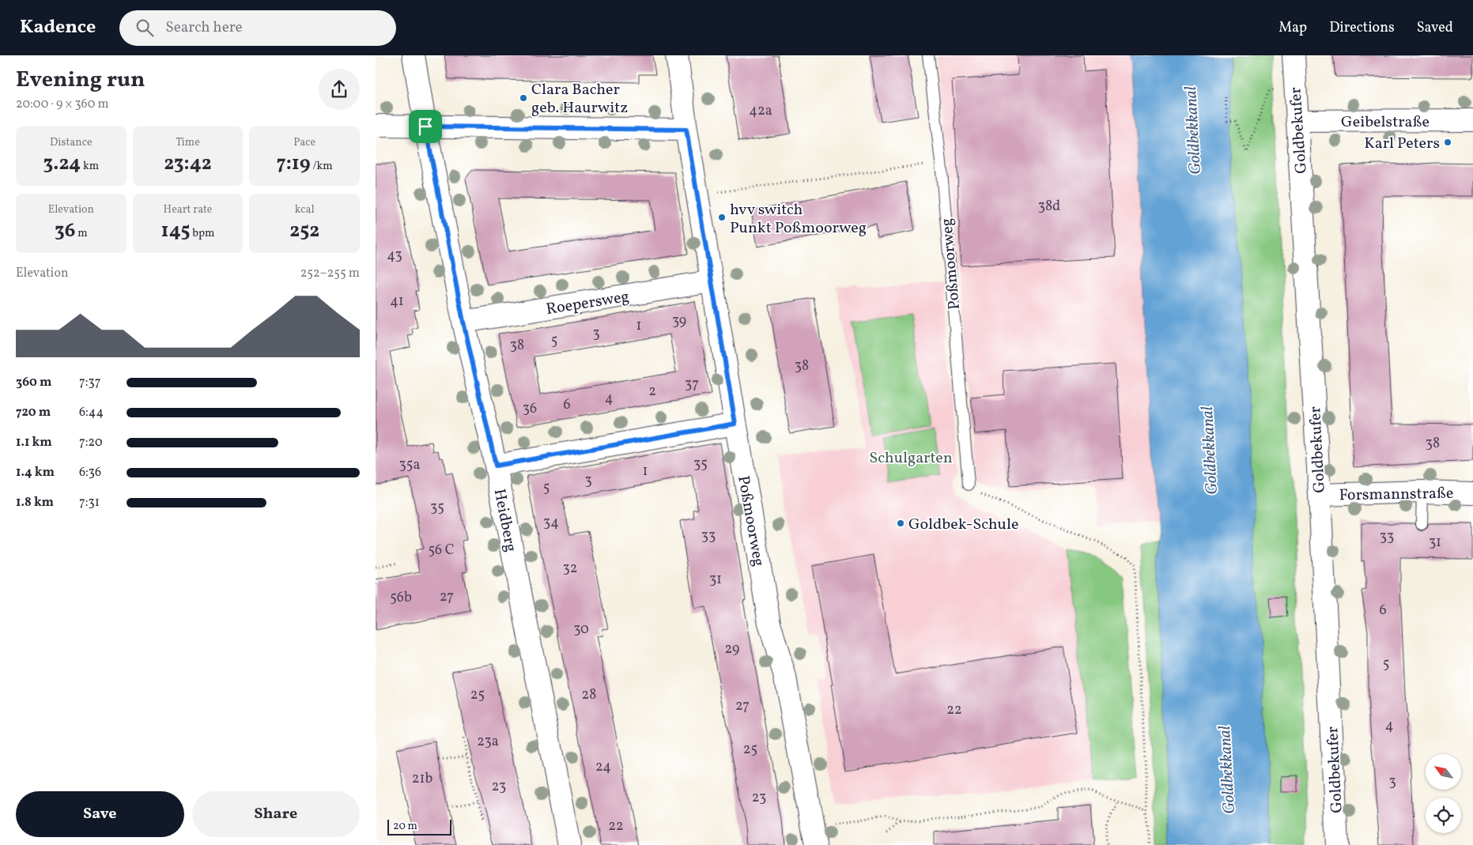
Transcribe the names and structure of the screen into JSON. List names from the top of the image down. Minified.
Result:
{"streets":{"street":["Geibelstraße","Goldbekufer","Poßmoorweg","Roepersweg","Forsmannstraße","Heidberg"]},"crossings":[["Geibelstraße","Goldbekufer"],["Goldbekufer","Forsmannstraße"],["Poßmoorweg","Roepersweg"],["Roepersweg","Heidberg"]],"water":["Goldbekkanal"],"parks":["Schulgarten"],"places":["Clara Bacher geb. Haurwitz","Karl Peters","hvv switch Punkt Poßmoorweg","Goldbek-Schule"],"house_numbers":["42a","38d","43","41","39","1","3","5","38","38","37","2","4","6","36","38","35","35a","1","3","5","35","34","33","33","31","56 C","32","31","27","56b","6","30","29","5","25","28","27","22","4","23a","25","24","21b","3","23","23","22"],"scale_bar":"20 m","north":"top left","page":{"header":"Kadence","search":"Search here","nav":["Map","Directions","Saved"],"heading":["Evening run","20:00 · 9 × 360 m"],"stats":[["Distance","3.24 km"],["Time","23:42"],["Pace","7:19 /km"],["Elevation","36 m"],["Heart rate","145 bpm"],["kcal","252"]],"chart":["Elevation","252–255 m"],"list":[{"name":"360 m","note":"7:37"},{"name":"720 m","note":"6:44"},{"name":"1.1 km","note":"7:20"},{"name":"1.4 km","note":"6:36"},{"name":"1.8 km","note":"7:31"}],"buttons":["Save","Share"],"scale":"20 m"}}
